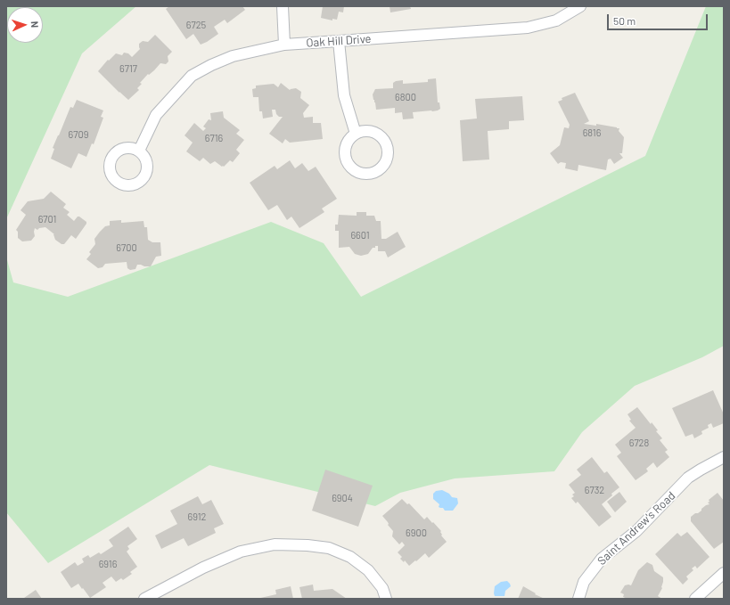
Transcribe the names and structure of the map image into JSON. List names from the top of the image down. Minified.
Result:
{"streets":{"street":["Oak Hill Drive","Saint Andrew's Road"]},"house_numbers":["6725","6717","6800","6816","6709","6716","6701","6601","6700","6728","6732","6904","6912","6900","6916"],"scale_bar":"50 m","north":"right"}
